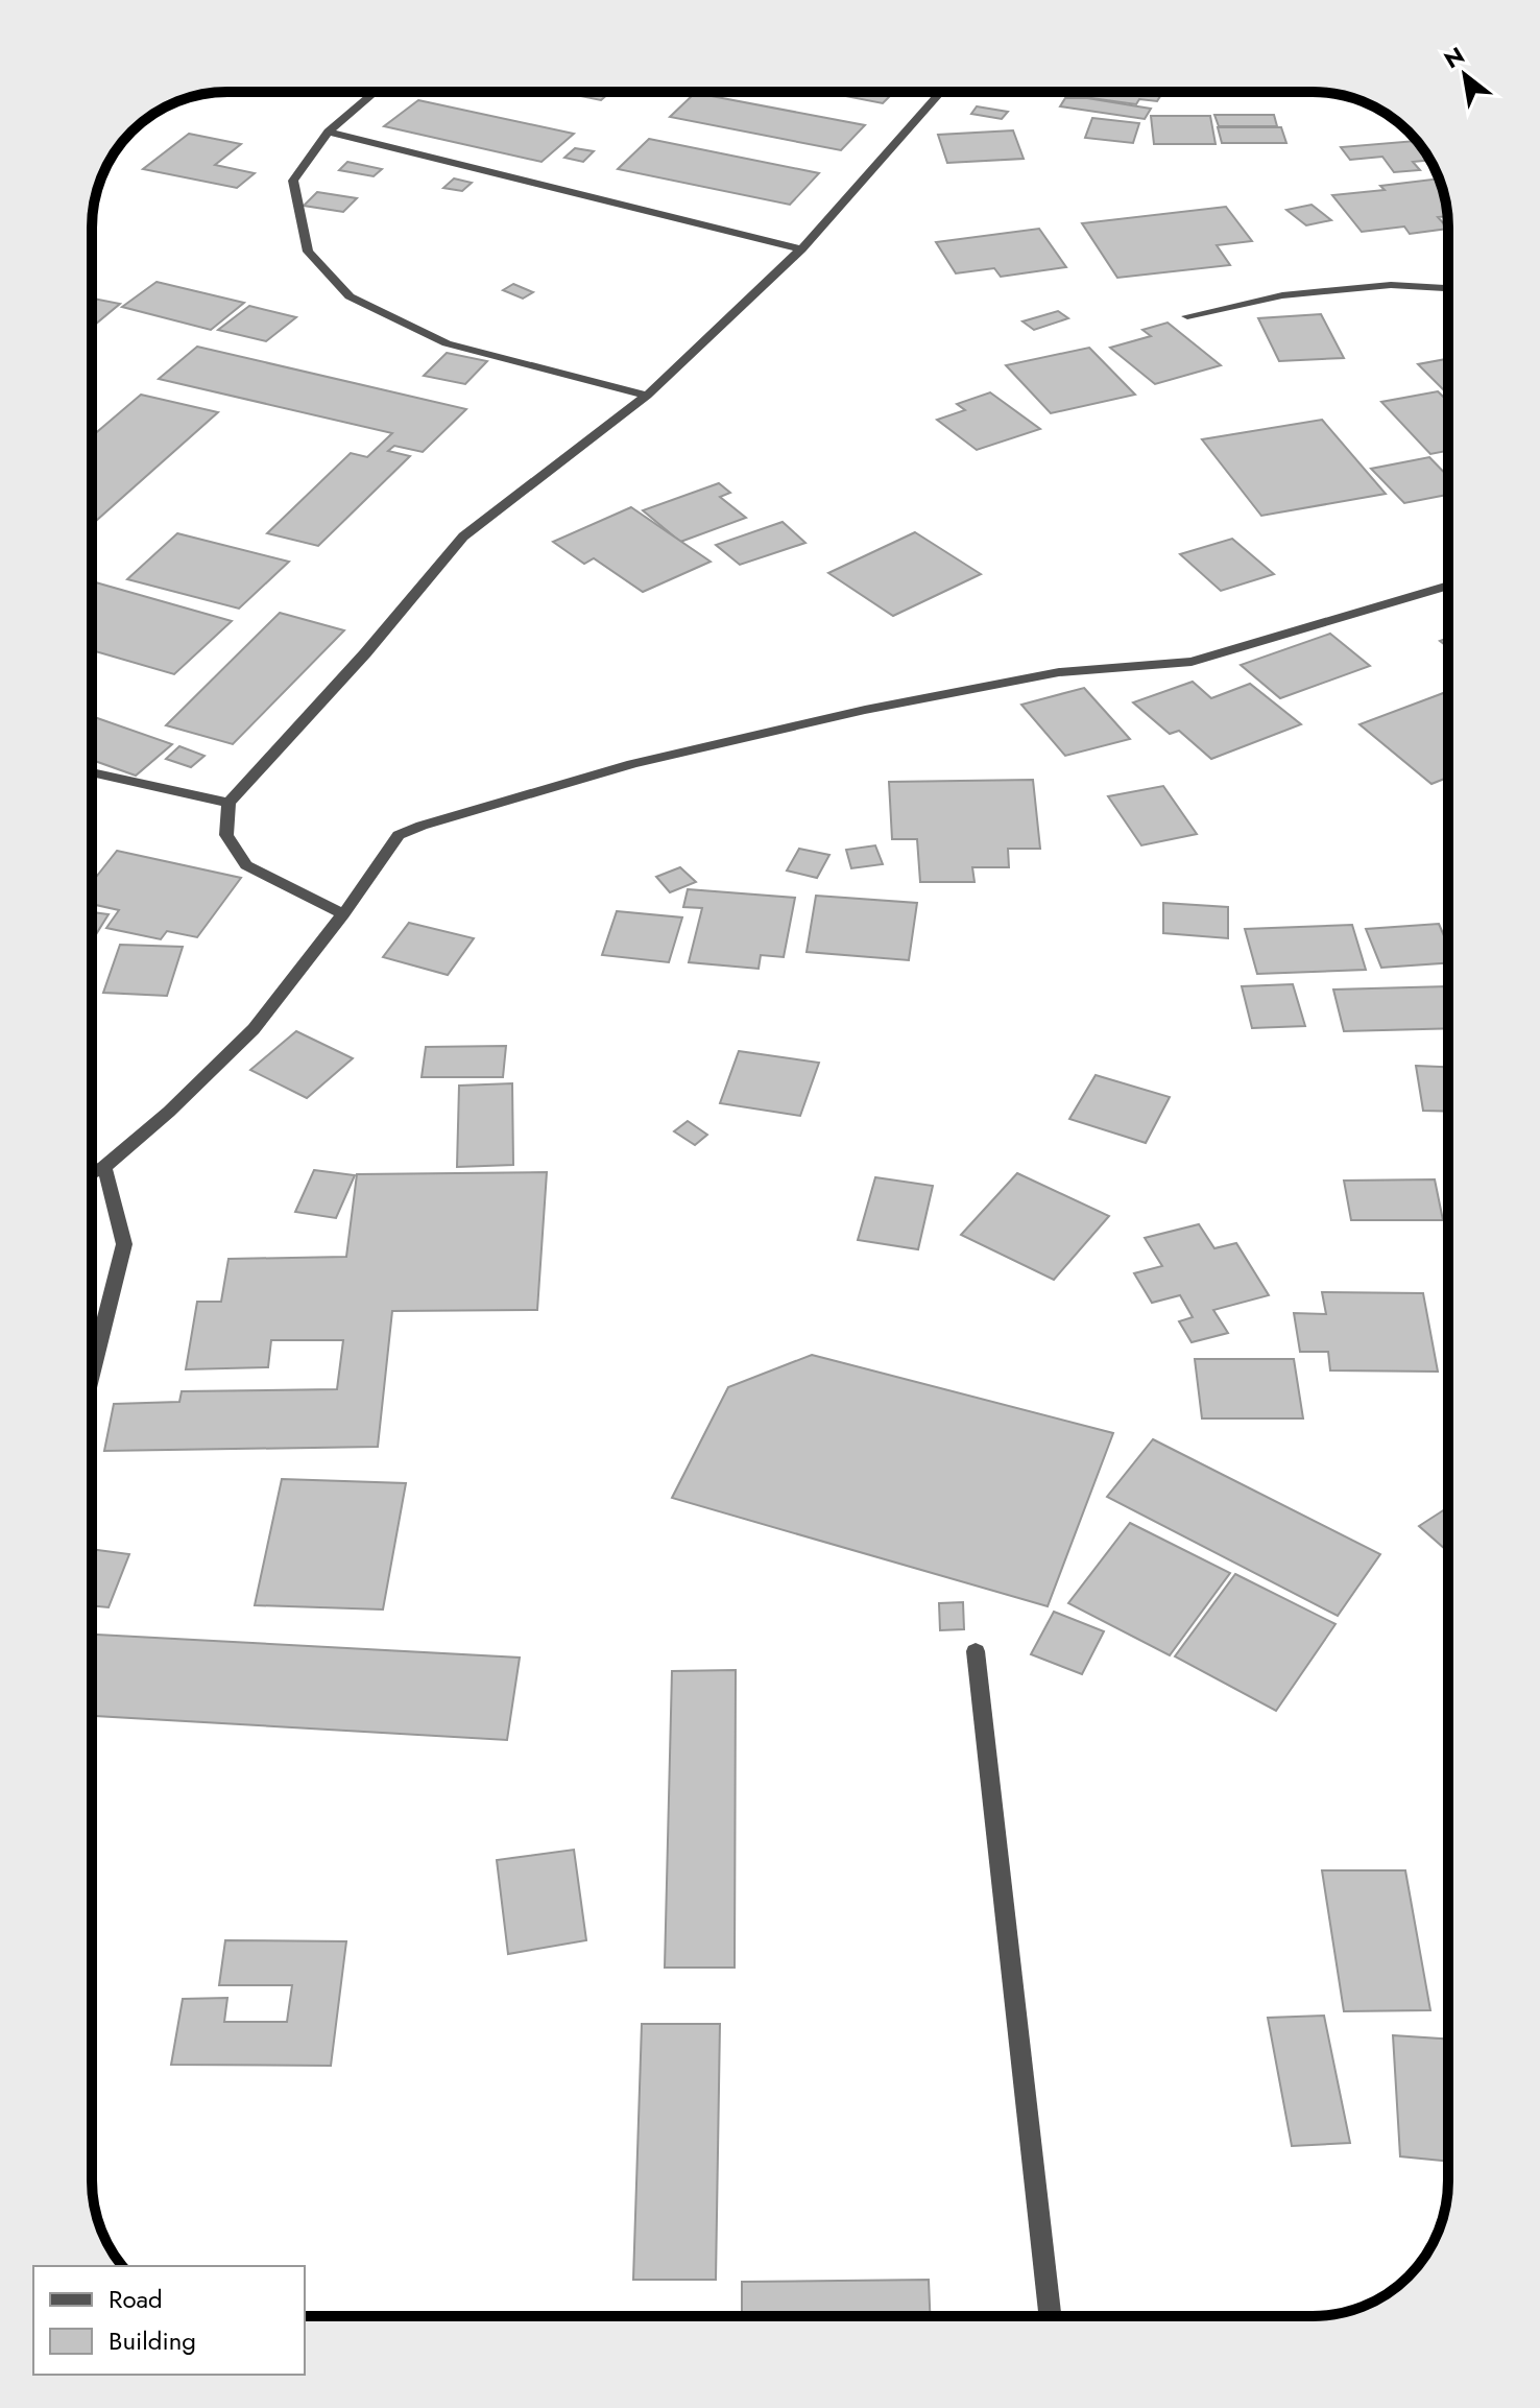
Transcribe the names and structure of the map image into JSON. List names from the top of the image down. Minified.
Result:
{"legend":["Road","Building"],"north":"top left"}
